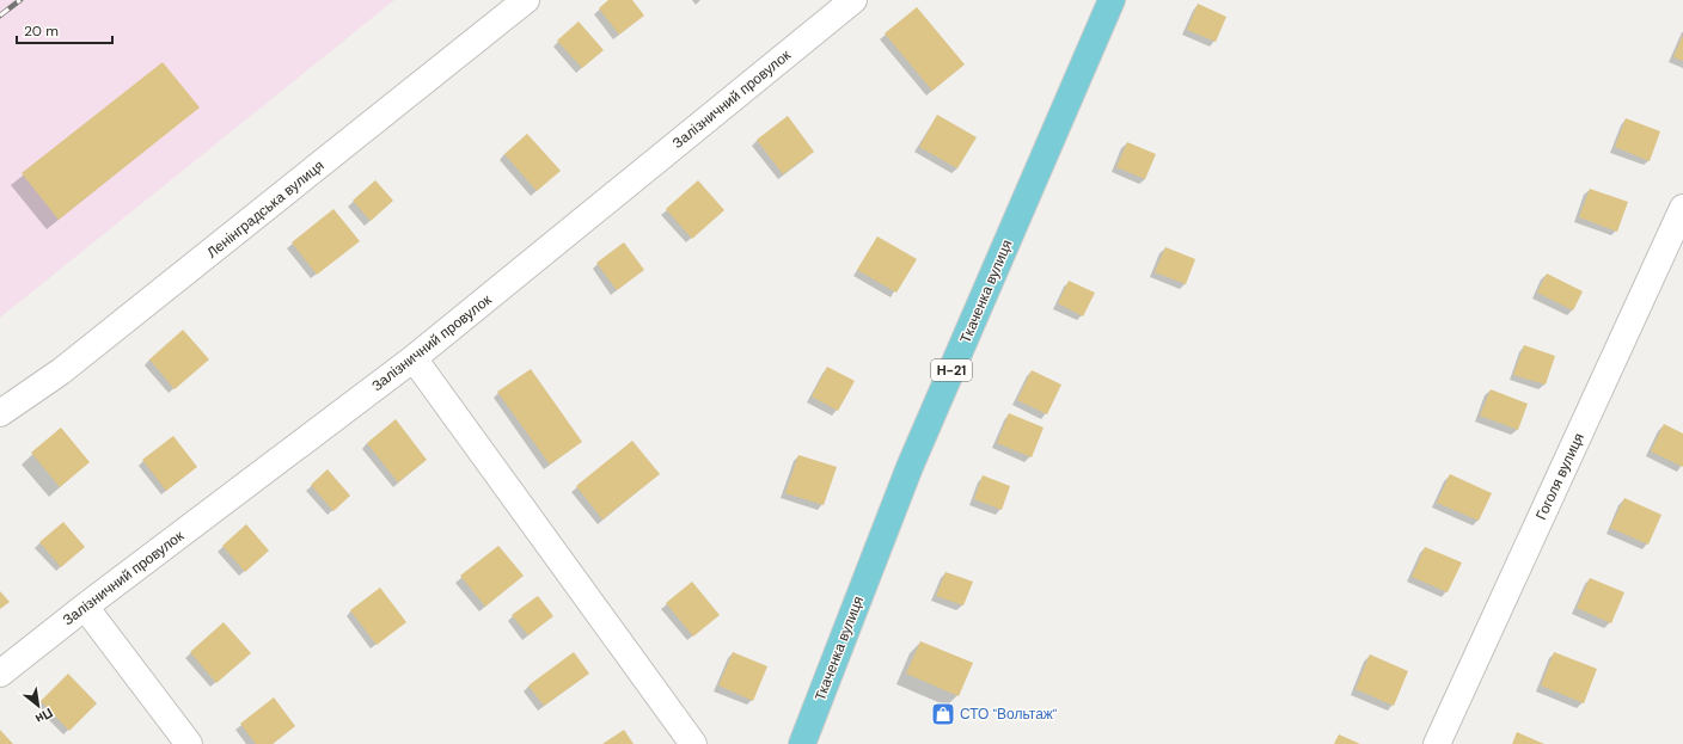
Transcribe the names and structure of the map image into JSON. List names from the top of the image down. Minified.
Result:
{"streets":{"main road":["Ткаченка вулиця","Н-21"],"street":["Залізничний провулок","Ленінградська вулиця","Гоголя вулиця"]},"places":{"shop":["СТО \"Вольтаж\""]},"scale_bar":"20 m","north":"bottom right"}
